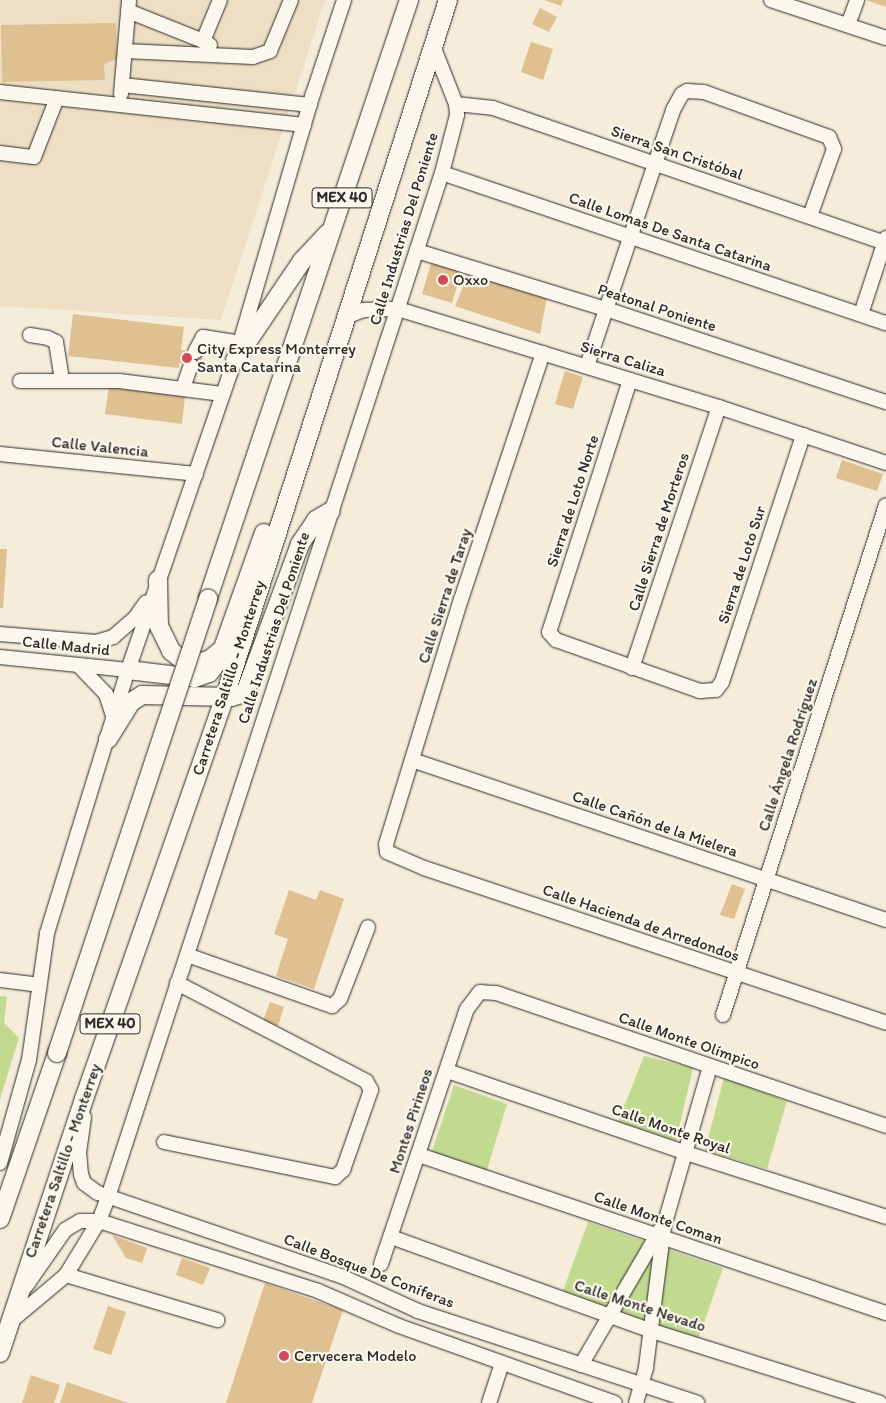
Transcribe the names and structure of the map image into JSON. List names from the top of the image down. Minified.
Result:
{"streets":{"main road":["MEX 40","Carretera Saltillo - Monterrey"],"street":["Sierra San Cristóbal","Calle Industrias Del Poniente","Calle Lomas De Santa Catarina","Peatonal Poniente","Sierra Caliza","Calle Valencia","Sierra de Loto Norte","Calle Sierra de Morteros","Sierra de Loto Sur","Calle Sierra de Taray","Calle Madrid","Calle Ángela Rodríguez","Calle Cañón de la Mielera","Calle Hacienda de Arredondos","Calle Monte Olímpico","Montes Pirineos","Calle Monte Royal","Calle Monte Coman","Calle Bosque De Coníferas","Calle Monte Nevado"]},"crossings":[["Sierra San Cristóbal","Calle Industrias Del Poniente"],["Calle Industrias Del Poniente","Calle Lomas De Santa Catarina"],["Calle Industrias Del Poniente","Peatonal Poniente"],["Calle Industrias Del Poniente","Sierra Caliza"],["Calle Industrias Del Poniente","Carretera Saltillo - Monterrey"],["Calle Industrias Del Poniente","Calle Bosque De Coníferas"],["Sierra Caliza","Sierra de Loto Norte"],["Sierra Caliza","Calle Sierra de Morteros"],["Sierra Caliza","Sierra de Loto Sur"],["Sierra Caliza","Calle Sierra de Taray"],["Sierra Caliza","Carretera Saltillo - Monterrey"],["Sierra de Loto Norte","Calle Sierra de Morteros"],["Sierra de Loto Norte","Sierra de Loto Sur"],["Calle Sierra de Morteros","Sierra de Loto Sur"],["Calle Sierra de Taray","Calle Cañón de la Mielera"],["Calle Sierra de Taray","Calle Hacienda de Arredondos"],["Carretera Saltillo - Monterrey","Calle Bosque De Coníferas"],["Calle Ángela Rodríguez","Calle Cañón de la Mielera"],["Calle Ángela Rodríguez","Calle Hacienda de Arredondos"],["Calle Monte Olímpico","Montes Pirineos"],["Montes Pirineos","Calle Monte Royal"],["Montes Pirineos","Calle Monte Coman"],["Montes Pirineos","Calle Monte Nevado"]],"places":["Oxxo","City Express Monterrey Santa Catarina","Cervecera Modelo"]}
